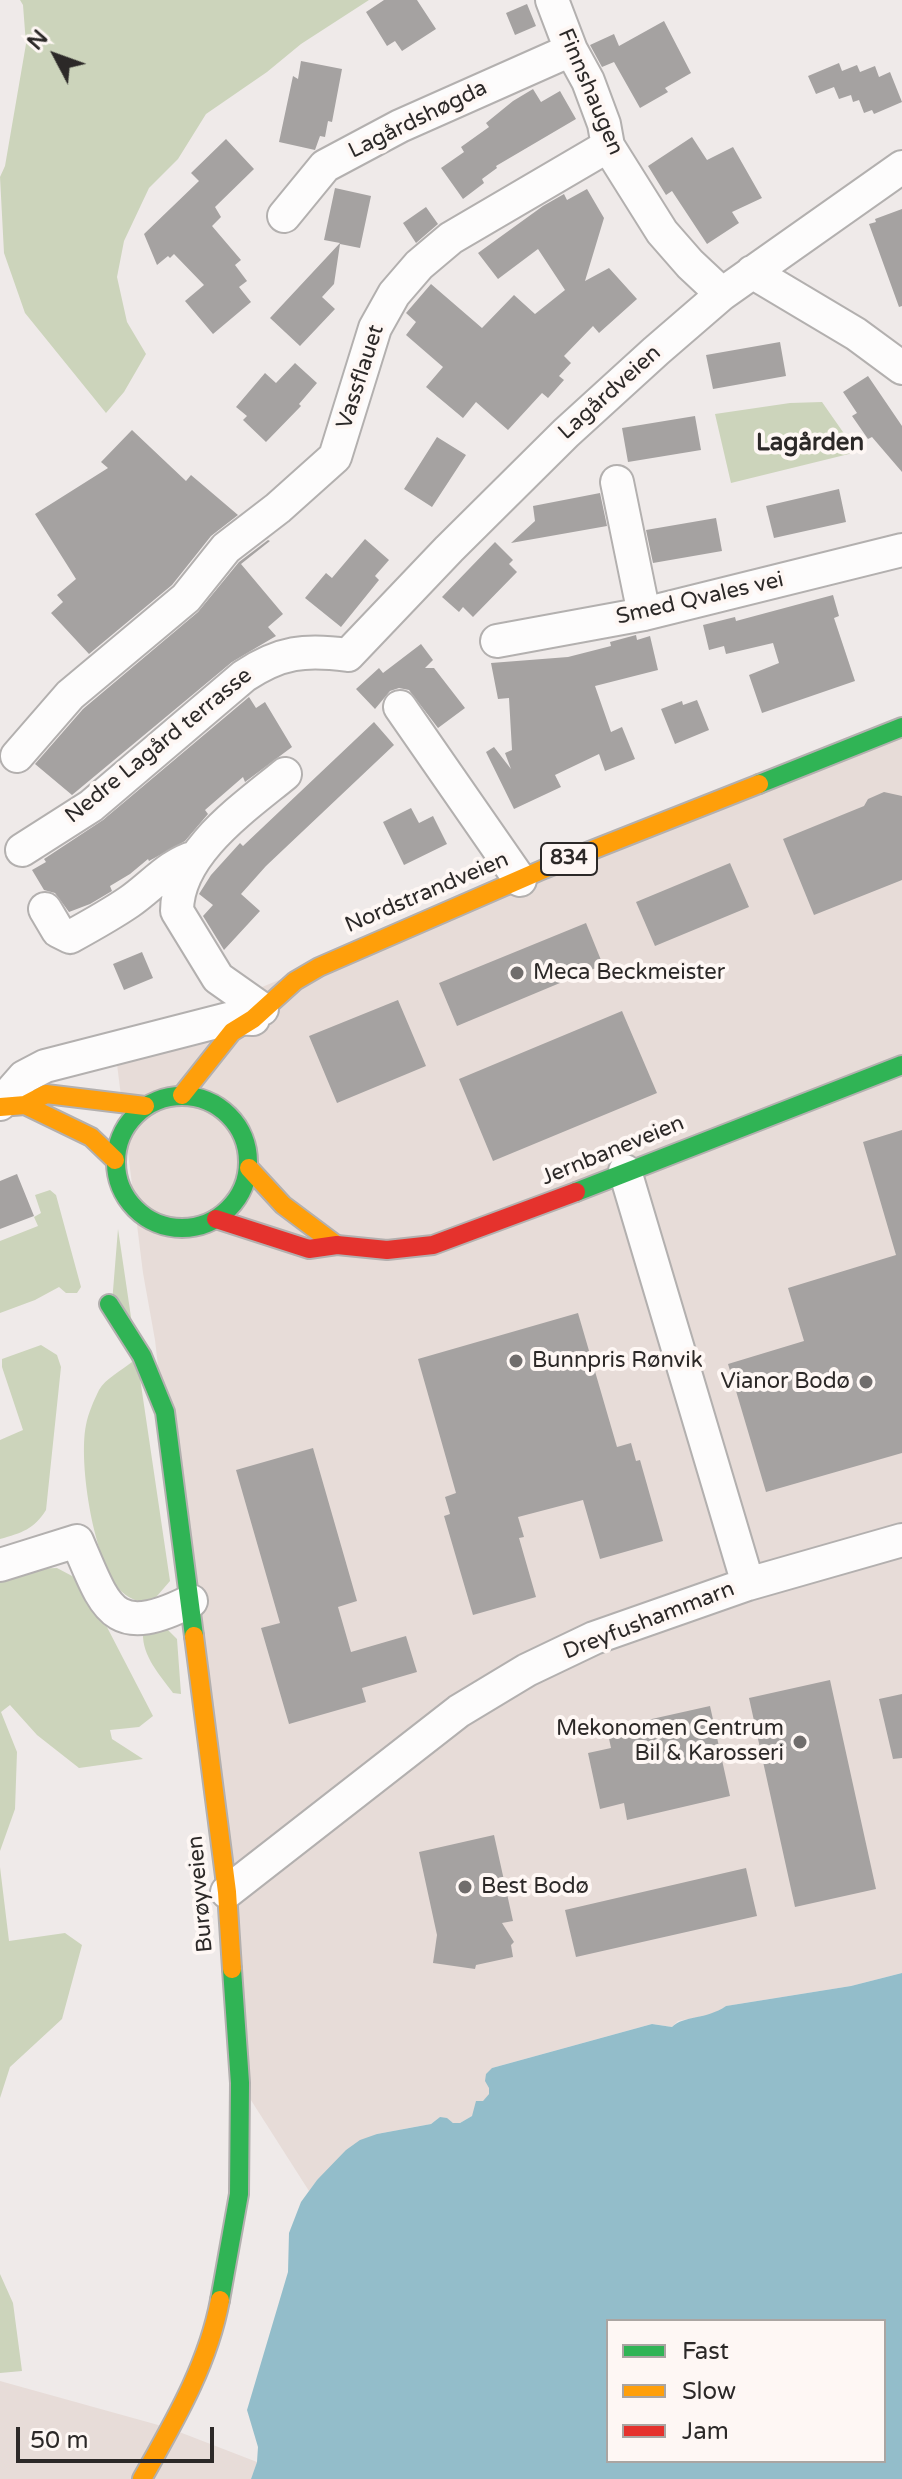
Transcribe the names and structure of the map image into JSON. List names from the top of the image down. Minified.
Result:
{"streets":{"street":["Finnshaugen","Lagårdshøgda","Vassflauet","Lagårdveien","Smed Qvales vei","Nedre Lagård terrasse","834","Nordstrandveien","Jernbaneveien","Dreyfushammarn","Burøyveien"]},"crossings":[["Finnshaugen","Lagårdshøgda"],["Finnshaugen","Vassflauet"],["Finnshaugen","Lagårdveien"],["Lagårdveien","Nedre Lagård terrasse"],["Nordstrandveien","Jernbaneveien"],["Dreyfushammarn","Burøyveien"]],"districts":["Lagården"],"places":["Meca Beckmeister","Bunnpris Rønvik","Vianor Bodø","Mekonomen Centrum Bil & Karosseri","Best Bodø"],"legend":["Fast","Slow","Jam"],"scale_bar":"50 m","north":"top left"}
